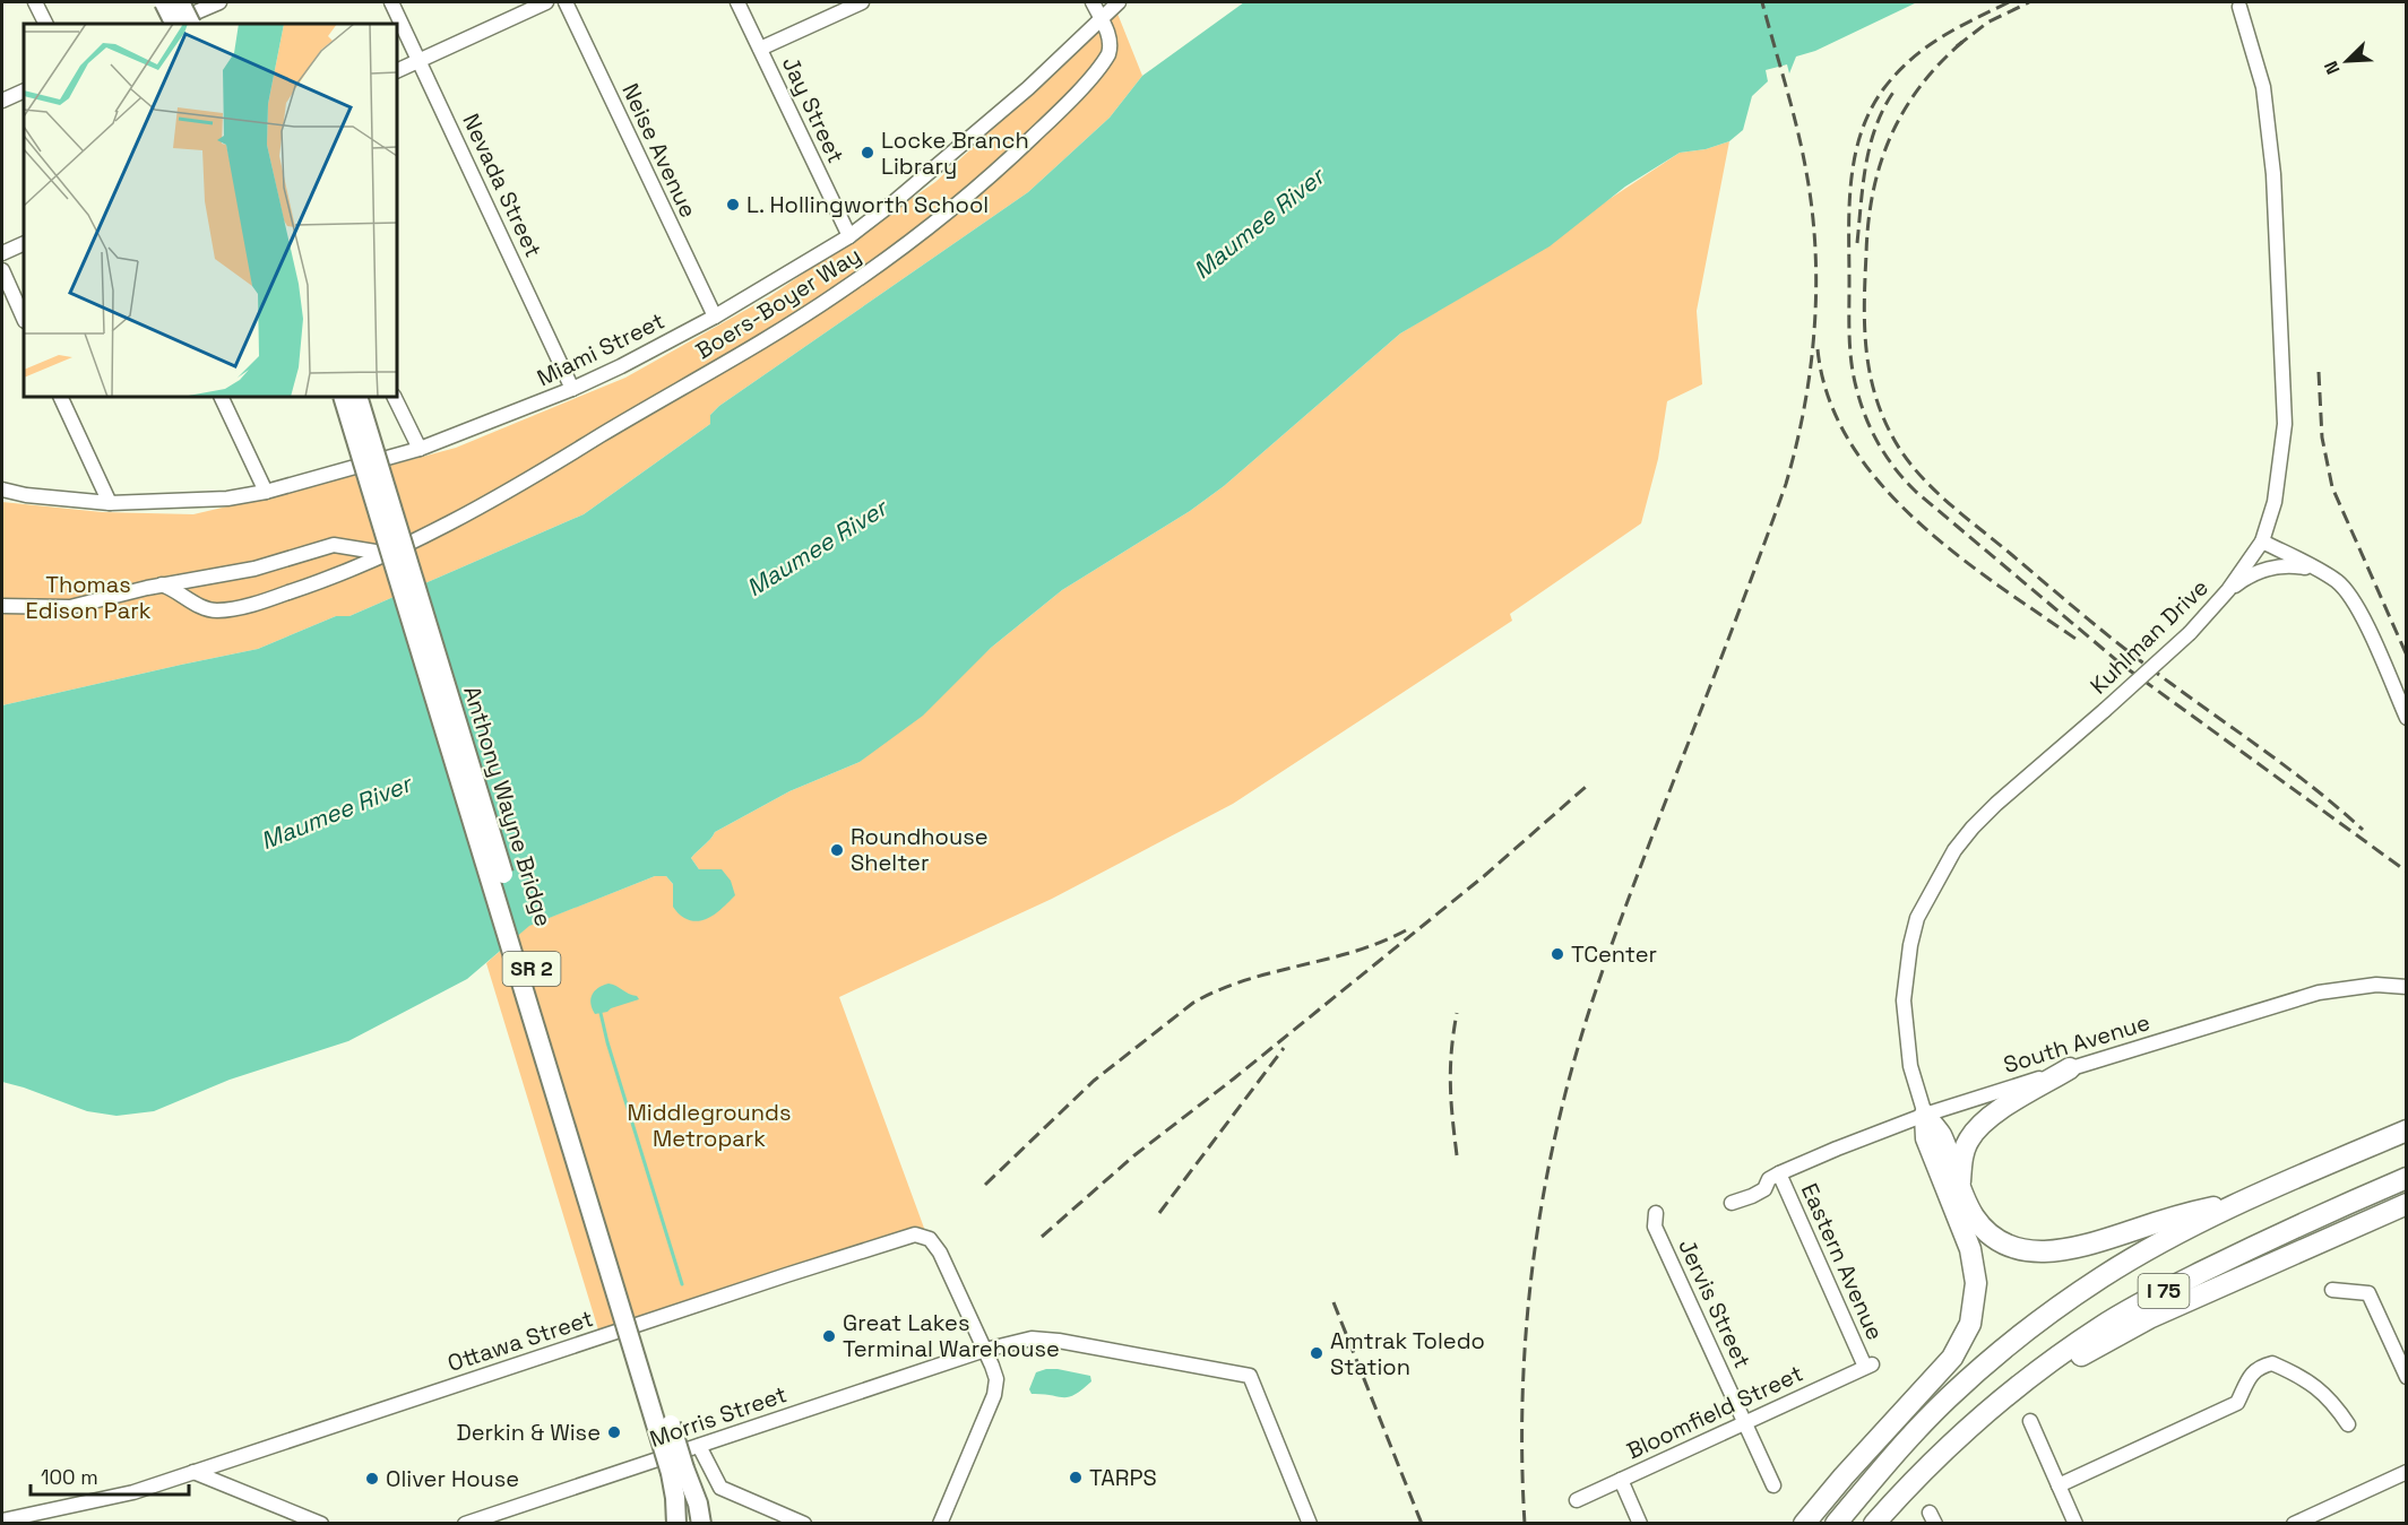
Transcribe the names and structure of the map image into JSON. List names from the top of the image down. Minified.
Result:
{"streets":{"highway":["I 75"],"main road":["Anthony Wayne Bridge","SR 2"],"street":["Jay Street","Neise Avenue","Nevada Street","Boers-Boyer Way","Miami Street","Kuhlman Drive","South Avenue","Eastern Avenue","Jervis Street","Ottawa Street","Bloomfield Street","Morris Street"]},"crossings":[["Jay Street","Miami Street"],["Neise Avenue","Miami Street"],["Nevada Street","Miami Street"],["Boers-Boyer Way","Miami Street"],["Kuhlman Drive","South Avenue"],["Anthony Wayne Bridge","SR 2"],["South Avenue","Eastern Avenue"],["Eastern Avenue","Bloomfield Street"],["Jervis Street","Bloomfield Street"],["Ottawa Street","Morris Street"]],"water":["Maumee River"],"parks":["Thomas Edison Park","Middlegrounds Metropark"],"places":["Locke Branch Library","L. Hollingworth School","Roundhouse Shelter","TCenter","Great Lakes Terminal Warehouse","Amtrak Toledo Station","Derkin & Wise","TARPS","Oliver House"],"scale_bar":"100 m","north":"bottom left"}
